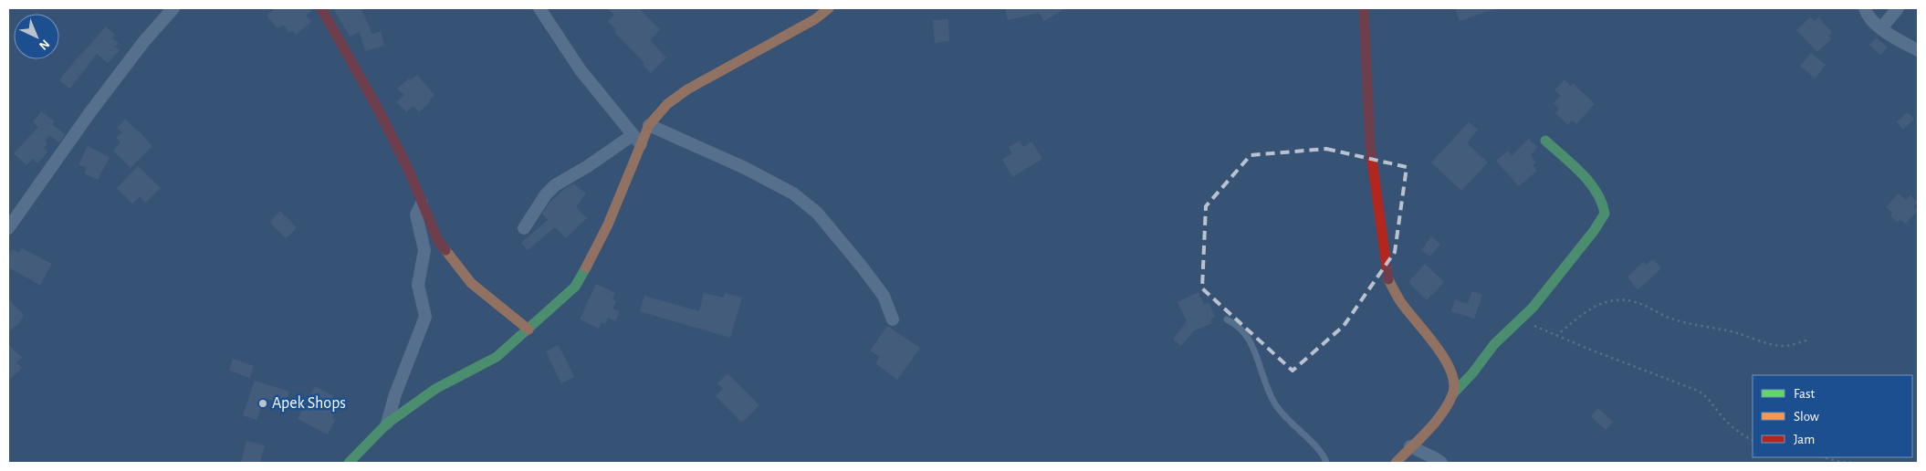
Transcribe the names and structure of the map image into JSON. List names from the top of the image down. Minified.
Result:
{"places":["Apek Shops"],"legend":["Fast","Slow","Jam"],"north":"bottom right"}
